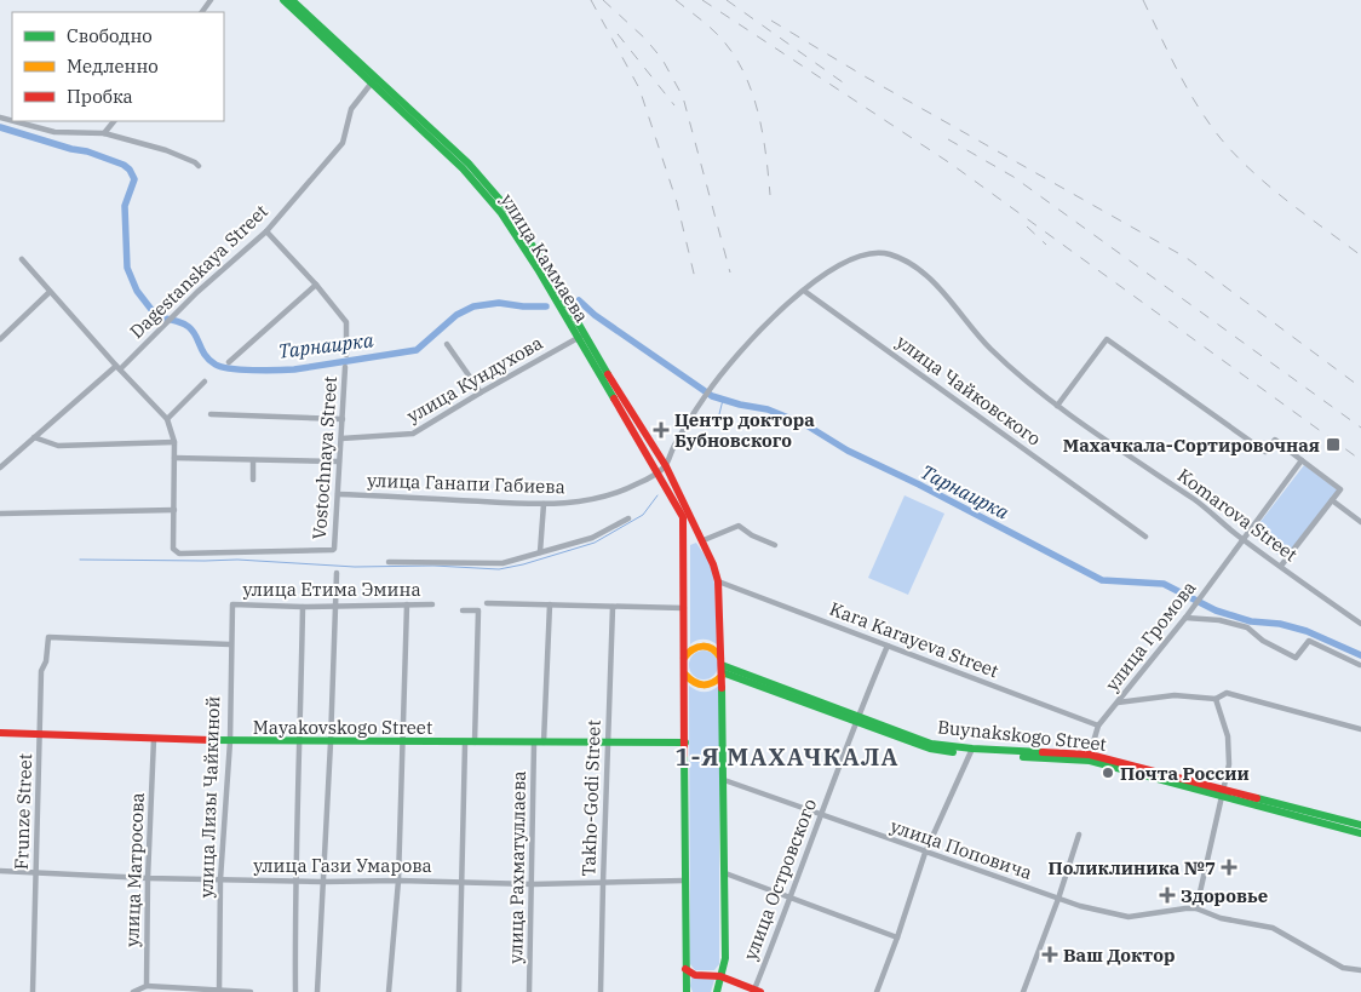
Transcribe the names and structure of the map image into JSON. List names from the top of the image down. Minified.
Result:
{"streets":{"main road":["улица Каммаева","Mayakovskogo Street","Buynakskogo Street"],"street":["Dagestanskaya Street","улица Кундухова","улица Чайковского","Vostochnaya Street","улица Ганапи Габиева","Komarova Street","улица Етима Эмина","улица Громова","Kara Karayeva Street","улица Лизы Чайкиной","Takho-Godi Street","Frunze Street","улица Поповича","улица Гази Умарова","улица Рахматуллаева","улица Матросова","улица Островского"]},"crossings":[["улица Каммаева","Dagestanskaya Street"],["улица Каммаева","улица Кундухова"],["улица Каммаева","улица Ганапи Габиева"],["Dagestanskaya Street","Vostochnaya Street"],["улица Кундухова","Vostochnaya Street"],["улица Чайковского","Komarova Street"],["Vostochnaya Street","улица Ганапи Габиева"],["Komarova Street","улица Громова"],["улица Етима Эмина","улица Лизы Чайкиной"],["улица Громова","Kara Karayeva Street"],["улица Громова","Buynakskogo Street"],["Kara Karayeva Street","улица Островского"],["Mayakovskogo Street","улица Лизы Чайкиной"],["Mayakovskogo Street","Takho-Godi Street"],["Mayakovskogo Street","Frunze Street"],["Mayakovskogo Street","улица Рахматуллаева"],["Mayakovskogo Street","улица Матросова"],["Buynakskogo Street","улица Островского"],["улица Лизы Чайкиной","Frunze Street"],["улица Лизы Чайкиной","улица Гази Умарова"],["Takho-Godi Street","улица Гази Умарова"],["Frunze Street","улица Гази Умарова"],["улица Поповича","улица Островского"],["улица Гази Умарова","улица Рахматуллаева"],["улица Гази Умарова","улица Матросова"]],"districts":["1-Я МАХАЧКАЛА"],"water":["Тарнаирка"],"places":{"health":["Центр доктора Бубновского","Поликлиника №7","Здоровье","Ваш Доктор"],"transit":["Махачкала-Сортировочная"],"other":["Почта России"]},"legend":["Свободно","Медленно","Пробка"]}
